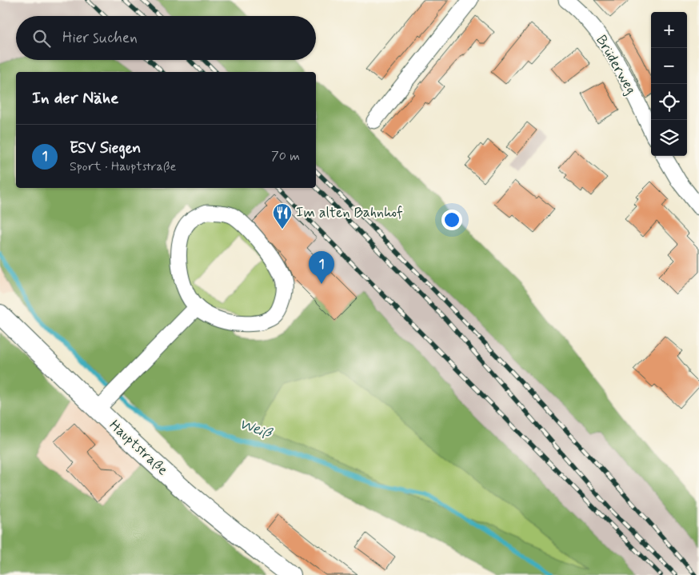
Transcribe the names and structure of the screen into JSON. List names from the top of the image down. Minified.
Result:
{"streets":{"main road":["Hauptstraße"],"street":["Brüderweg"]},"water":["Weiß"],"places":{"restaurant":["Im alten Bahnhof"]},"page":{"map_buttons":["+","−"],"search":"Hier suchen","heading":"In der Nähe","list":[{"mark":"1","name":"ESV Siegen","note":"Sport · Hauptstraße","value":"70 m"}],"pins":"1"}}
